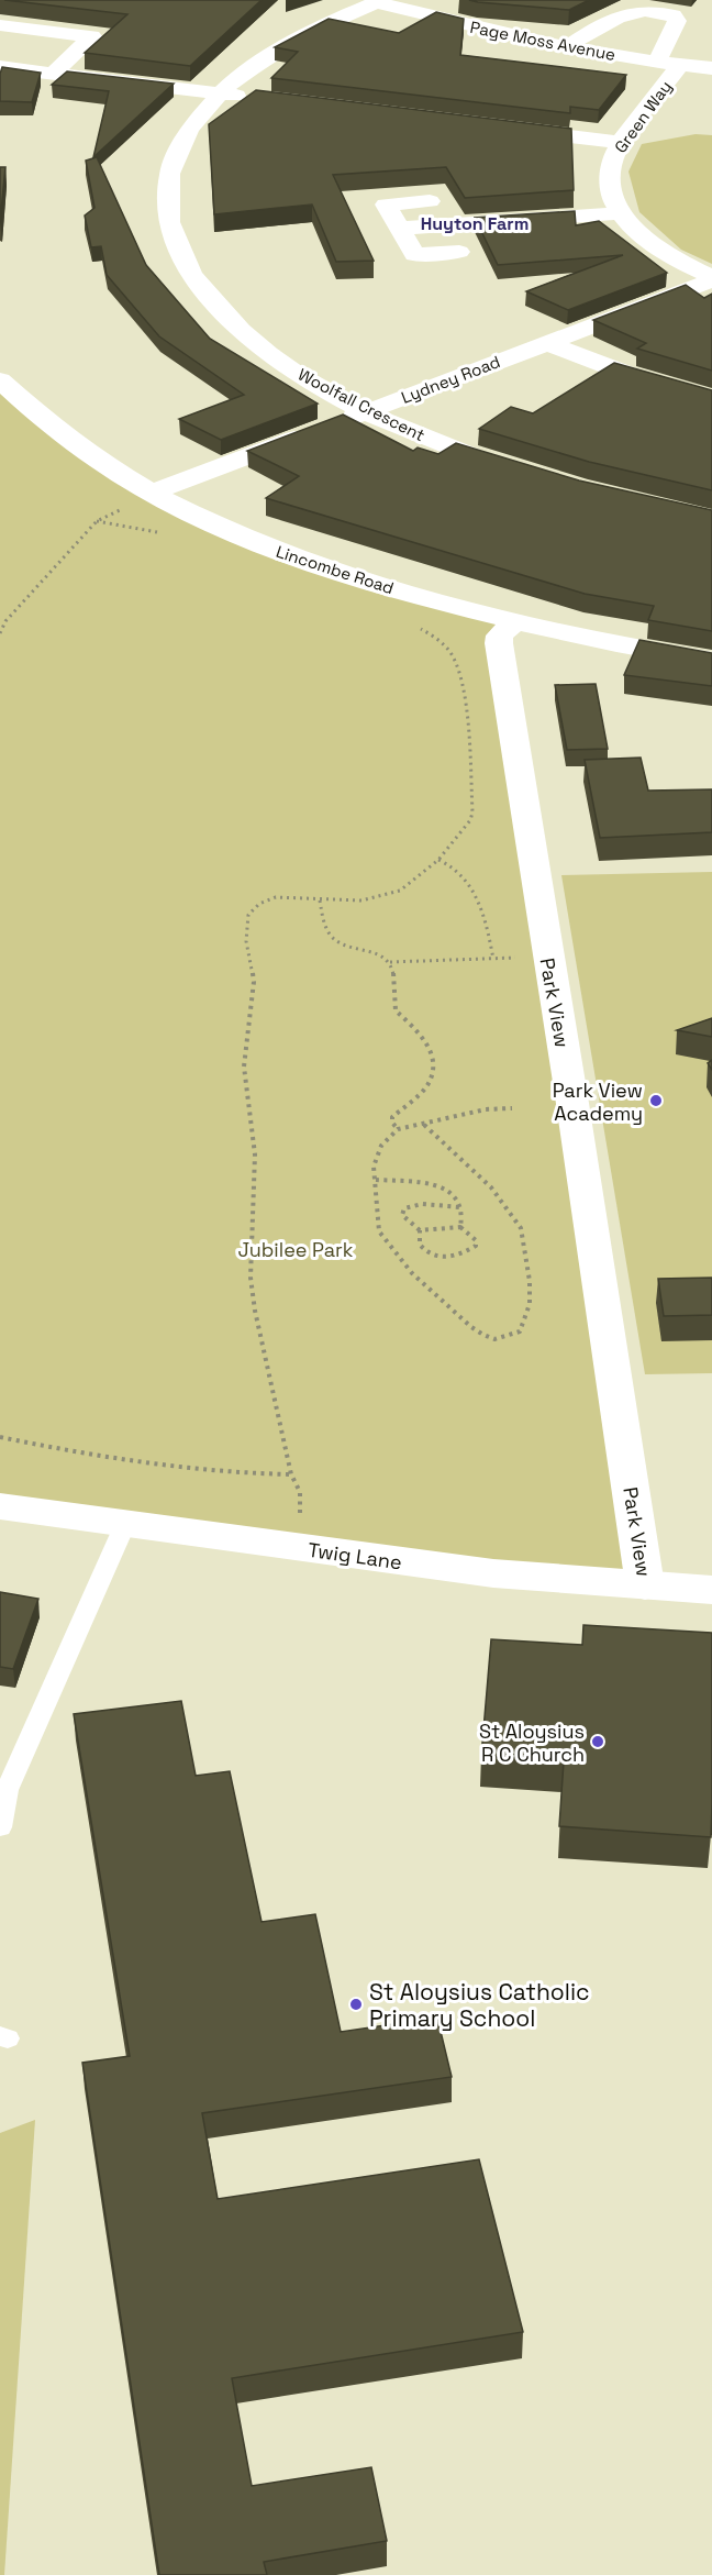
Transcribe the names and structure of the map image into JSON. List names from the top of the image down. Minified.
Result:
{"streets":{"street":["Page Moss Avenue","Green Way","Lydney Road","Woolfall Crescent","Lincombe Road","Park View","Twig Lane"]},"crossings":[["Page Moss Avenue","Green Way"],["Page Moss Avenue","Woolfall Crescent"],["Lydney Road","Woolfall Crescent"],["Lydney Road","Lincombe Road"],["Lincombe Road","Park View"],["Park View","Twig Lane"]],"districts":["Huyton Farm"],"parks":["Jubilee Park"],"places":["Park View Academy","St Aloysius R C Church","St Aloysius Catholic Primary School"]}
